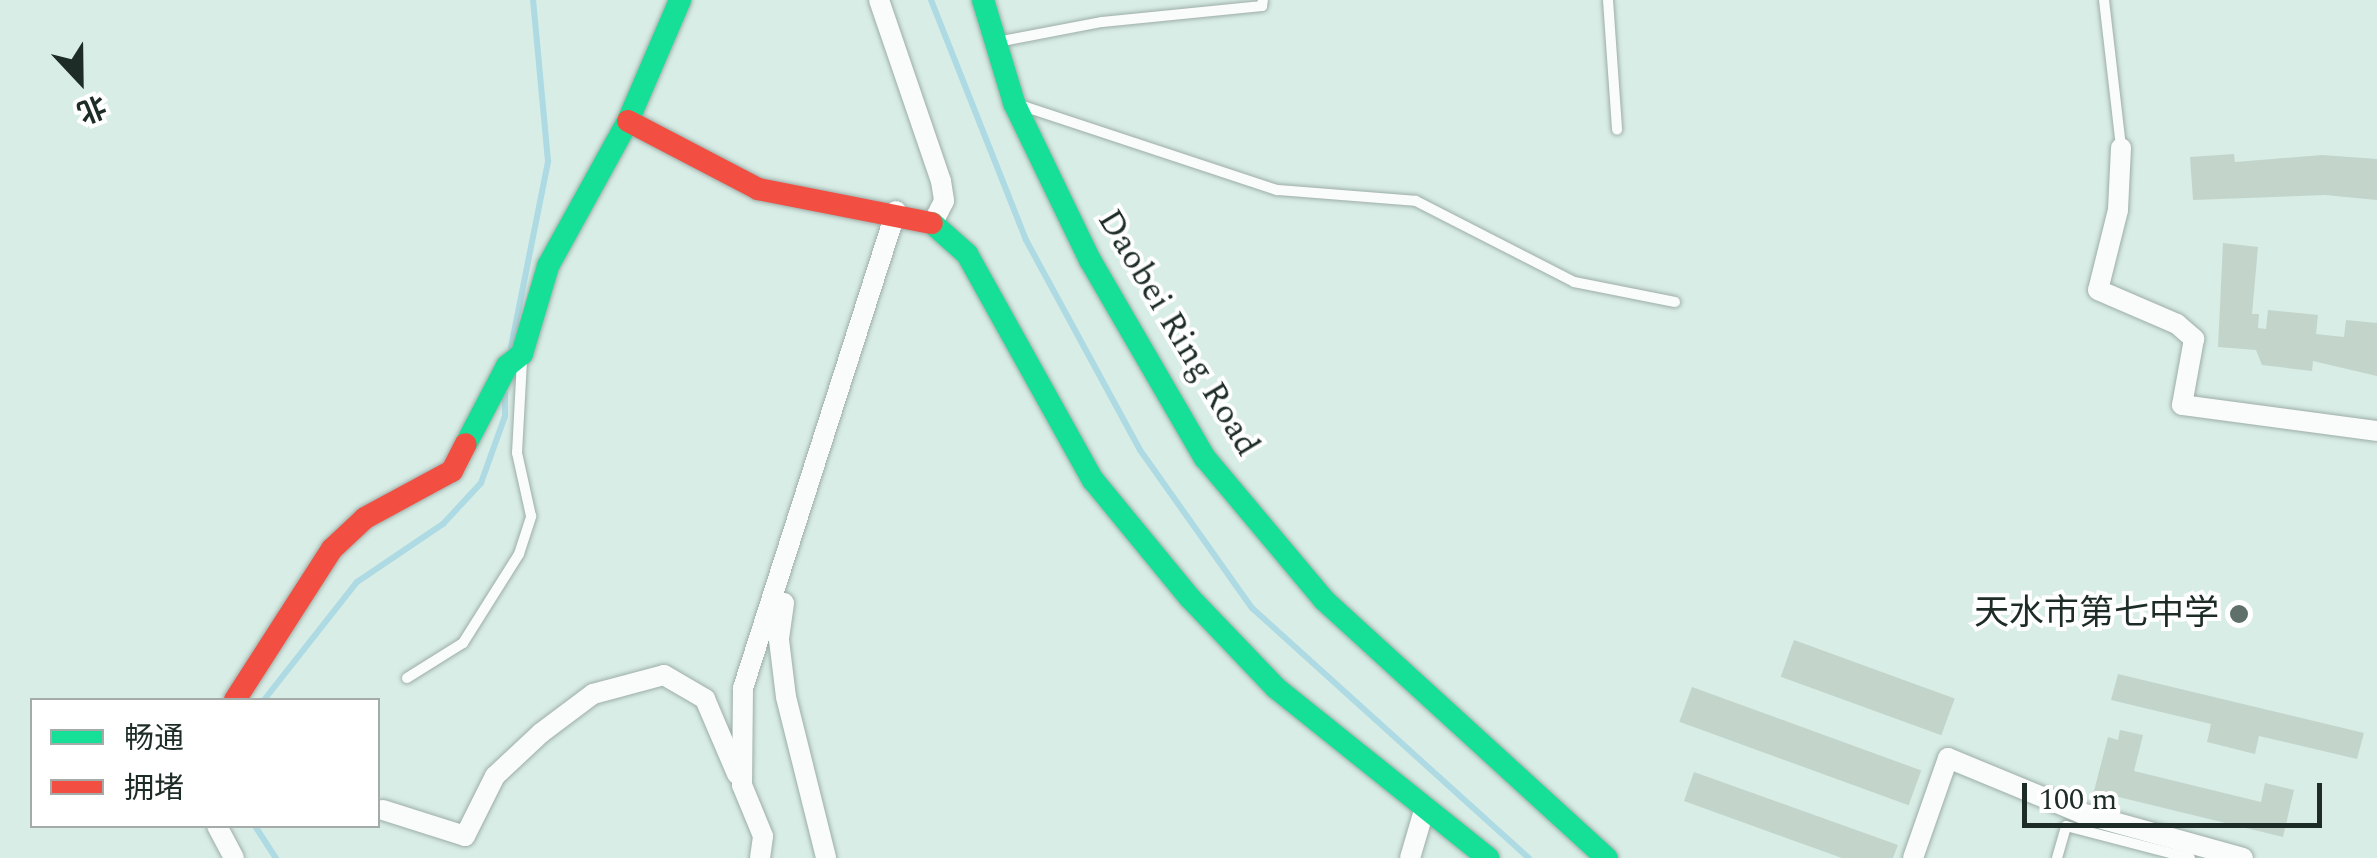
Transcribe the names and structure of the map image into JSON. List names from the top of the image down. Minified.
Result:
{"streets":{"street":["Daobei Ring Road"]},"places":["天水市第七中学"],"legend":["畅通","拥堵"],"scale_bar":"100 m","north":"bottom"}
